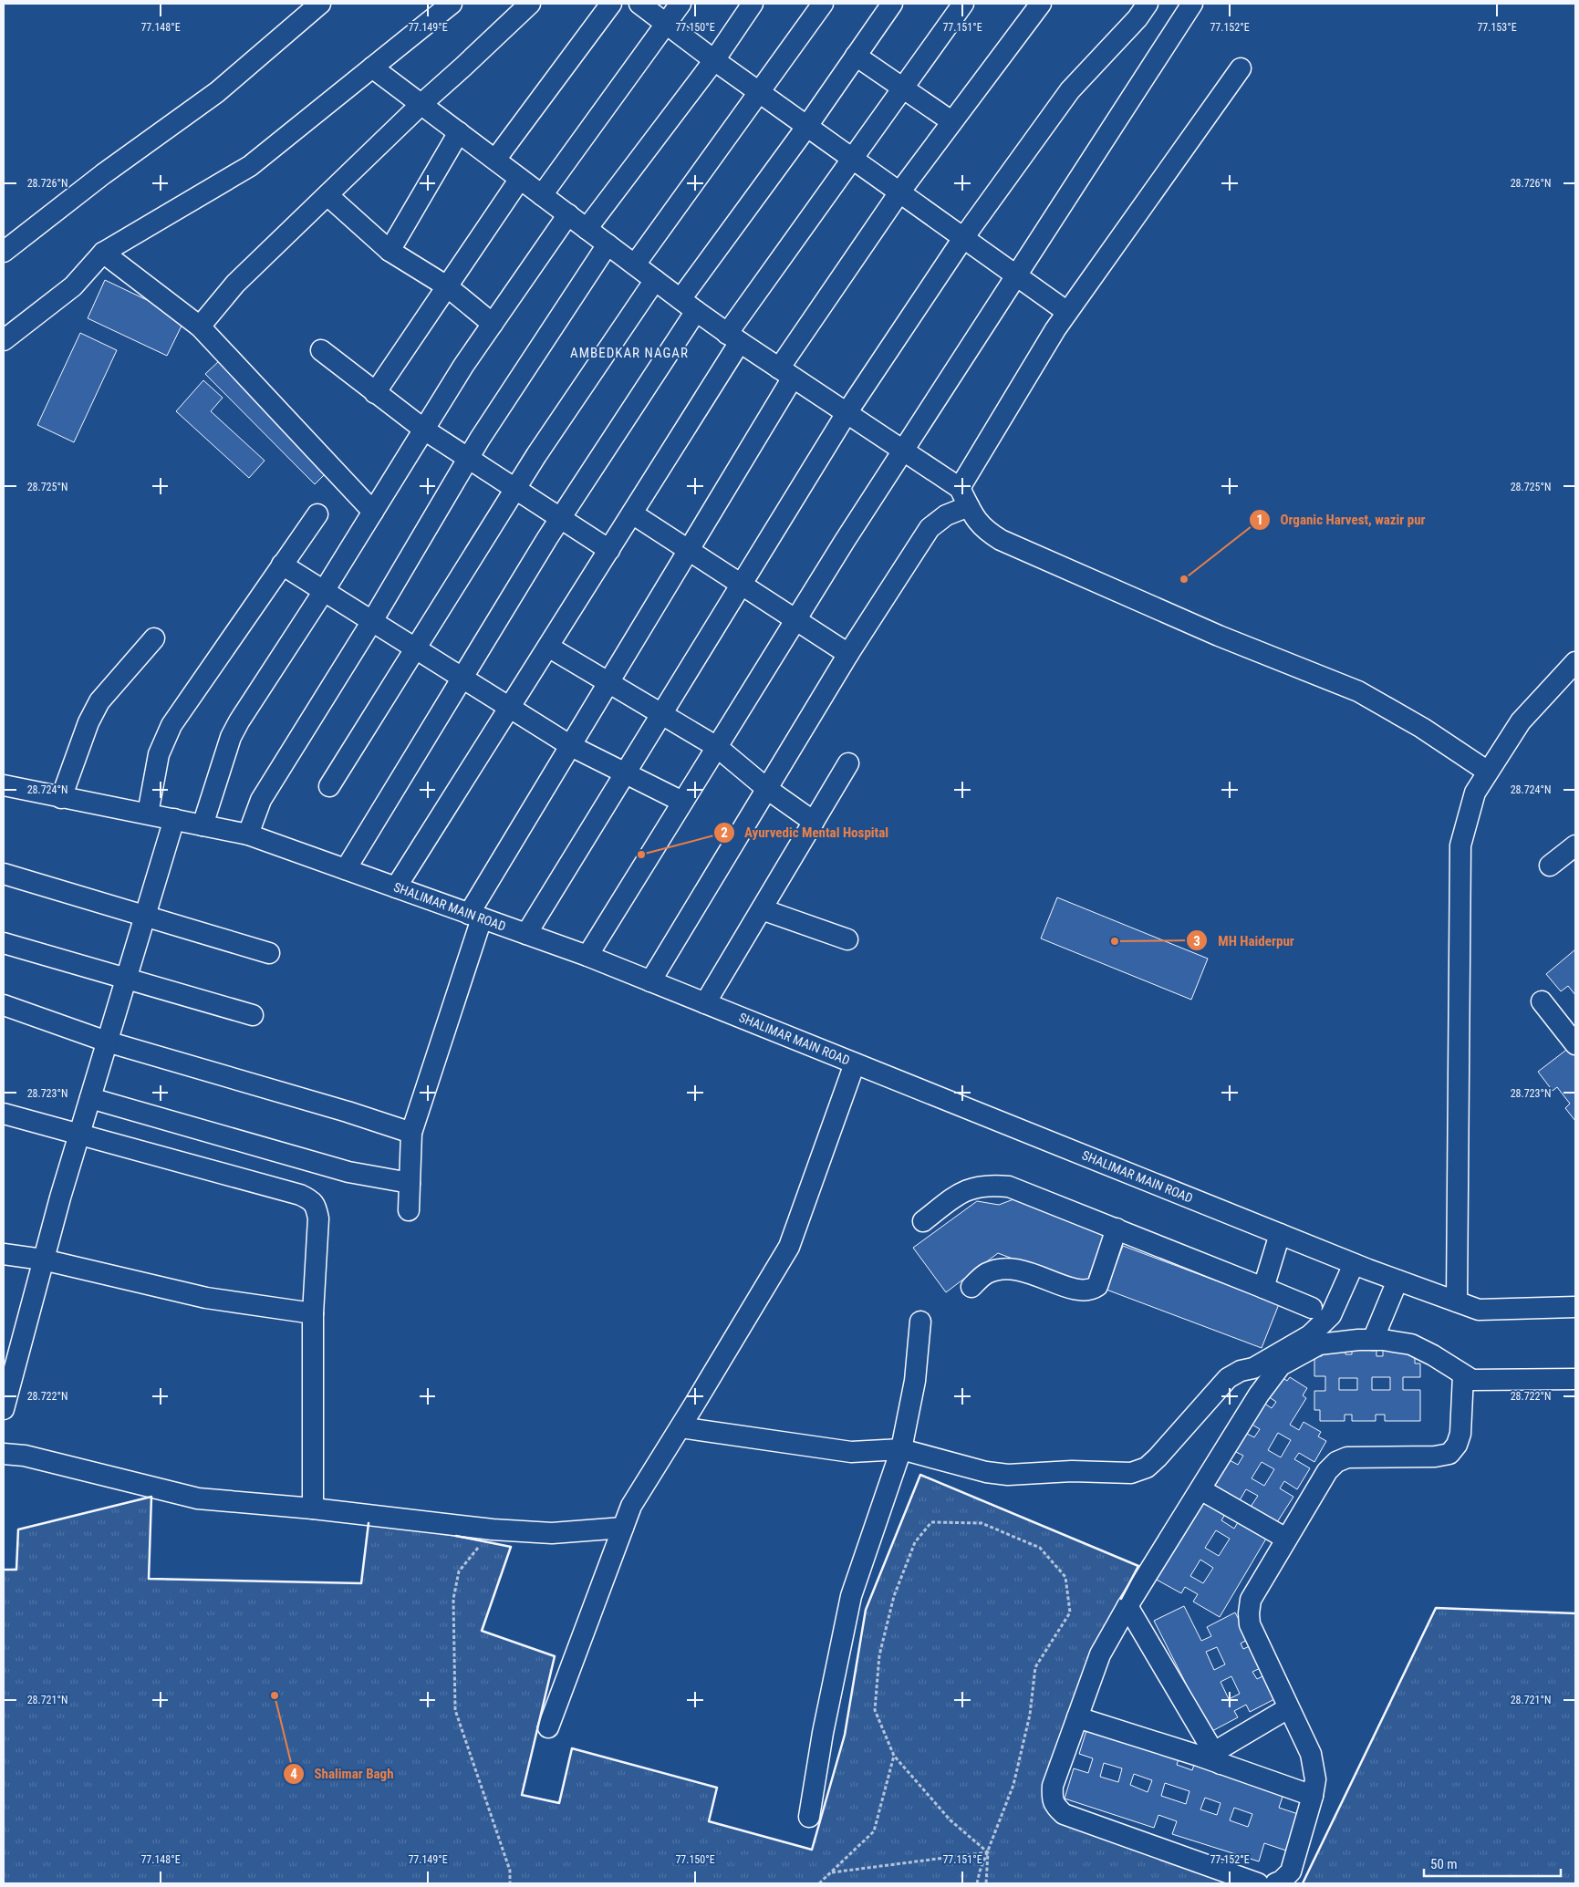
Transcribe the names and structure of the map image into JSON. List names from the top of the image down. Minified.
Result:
{"streets":{"street":["SHALIMAR MAIN ROAD"]},"districts":["AMBEDKAR NAGAR"],"places":["Organic Harvest, wazir pur","Ayurvedic Mental Hospital","MH Haiderpur","Shalimar Bagh"],"scale_bar":"50 m","coordinates":["77.148°E","77.149°E","77.150°E","77.151°E","77.152°E","77.153°E","28.726°N","28.725°N","28.724°N","28.723°N","28.722°N","28.721°N"]}
